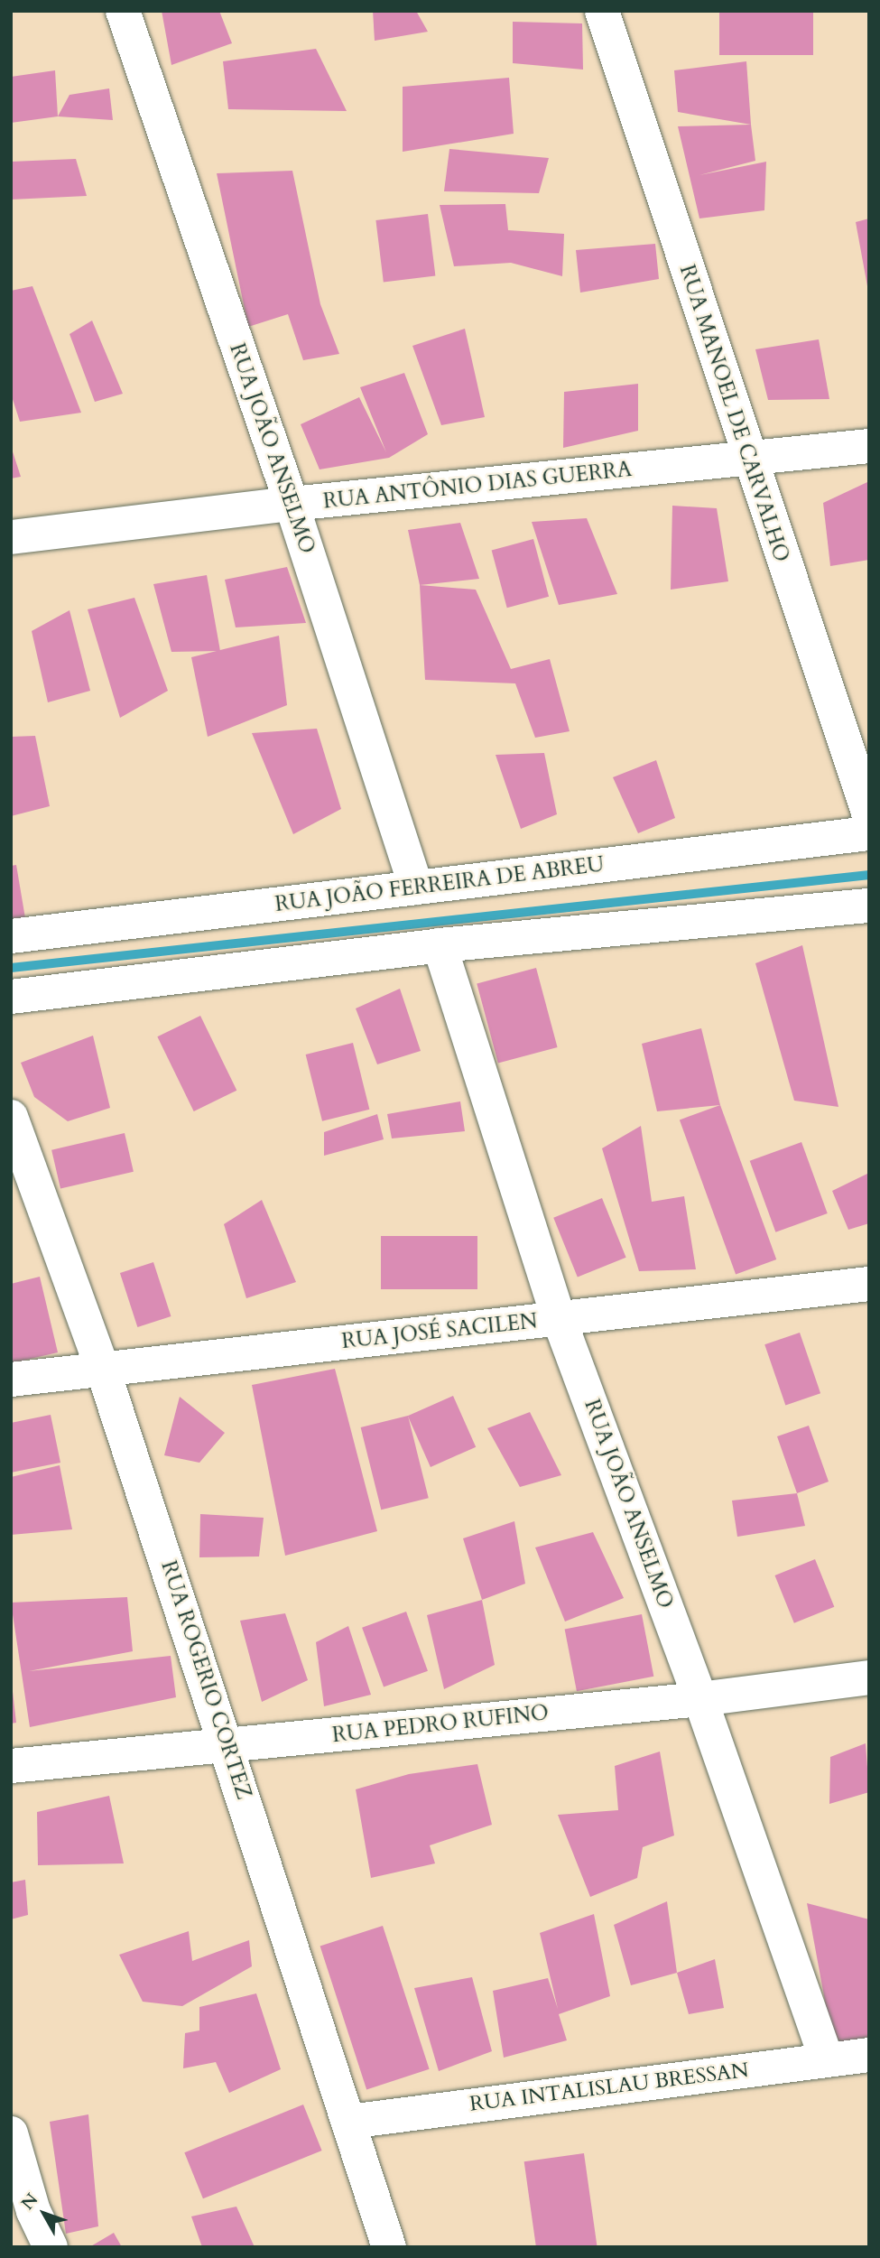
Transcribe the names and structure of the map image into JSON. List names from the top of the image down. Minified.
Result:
{"streets":{"street":["RUA MANOEL DE CARVALHO","RUA JOÃO ANSELMO","RUA ANTÔNIO DIAS GUERRA","RUA JOÃO FERREIRA DE ABREU","RUA JOSÉ SACILEN","RUA ROGERIO CORTEZ","RUA PEDRO RUFINO","RUA INTALISLAU BRESSAN"]},"crossings":[["RUA MANOEL DE CARVALHO","RUA ANTÔNIO DIAS GUERRA"],["RUA JOÃO ANSELMO","RUA ANTÔNIO DIAS GUERRA"],["RUA JOÃO ANSELMO","RUA JOÃO FERREIRA DE ABREU"],["RUA JOÃO ANSELMO","RUA JOSÉ SACILEN"],["RUA JOÃO ANSELMO","RUA PEDRO RUFINO"],["RUA JOÃO ANSELMO","RUA INTALISLAU BRESSAN"],["RUA JOSÉ SACILEN","RUA ROGERIO CORTEZ"],["RUA ROGERIO CORTEZ","RUA PEDRO RUFINO"],["RUA ROGERIO CORTEZ","RUA INTALISLAU BRESSAN"]],"north":"top left"}
